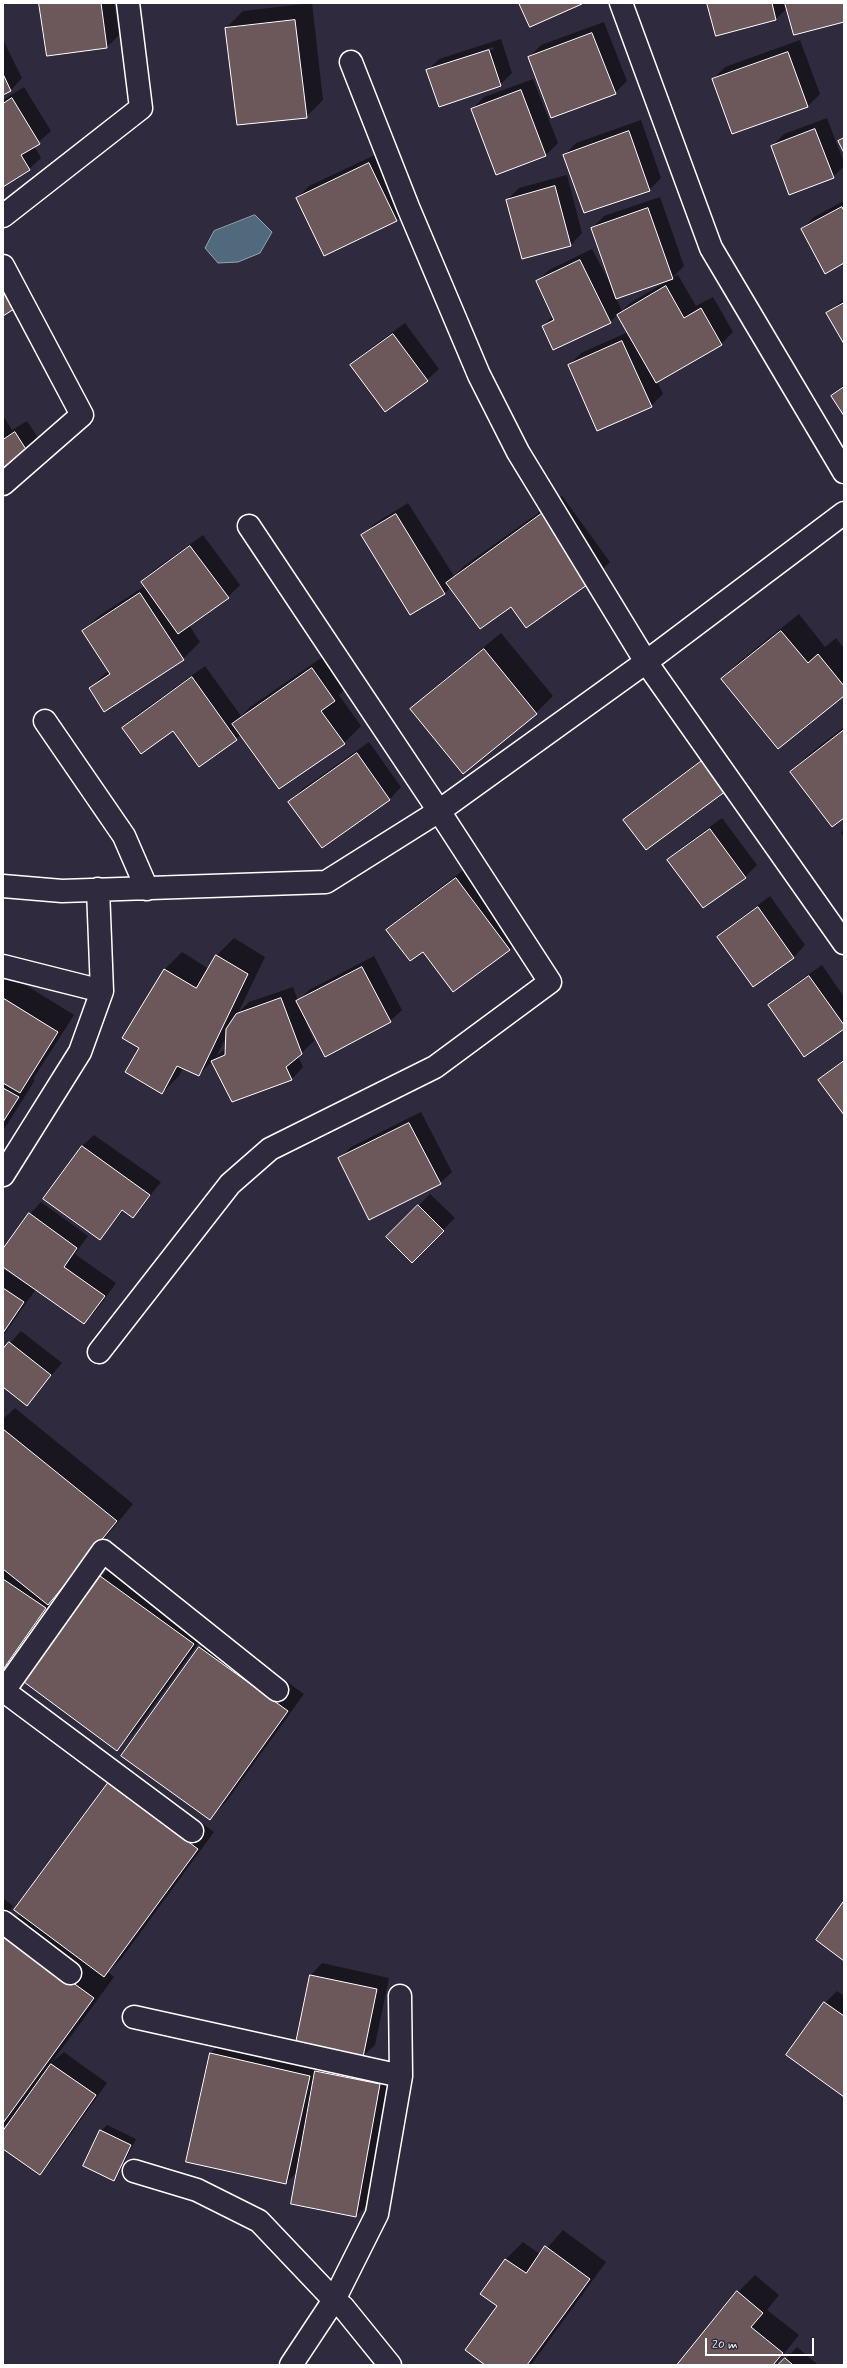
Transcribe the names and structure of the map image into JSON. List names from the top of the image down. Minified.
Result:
{"scale_bar":"20 m"}
